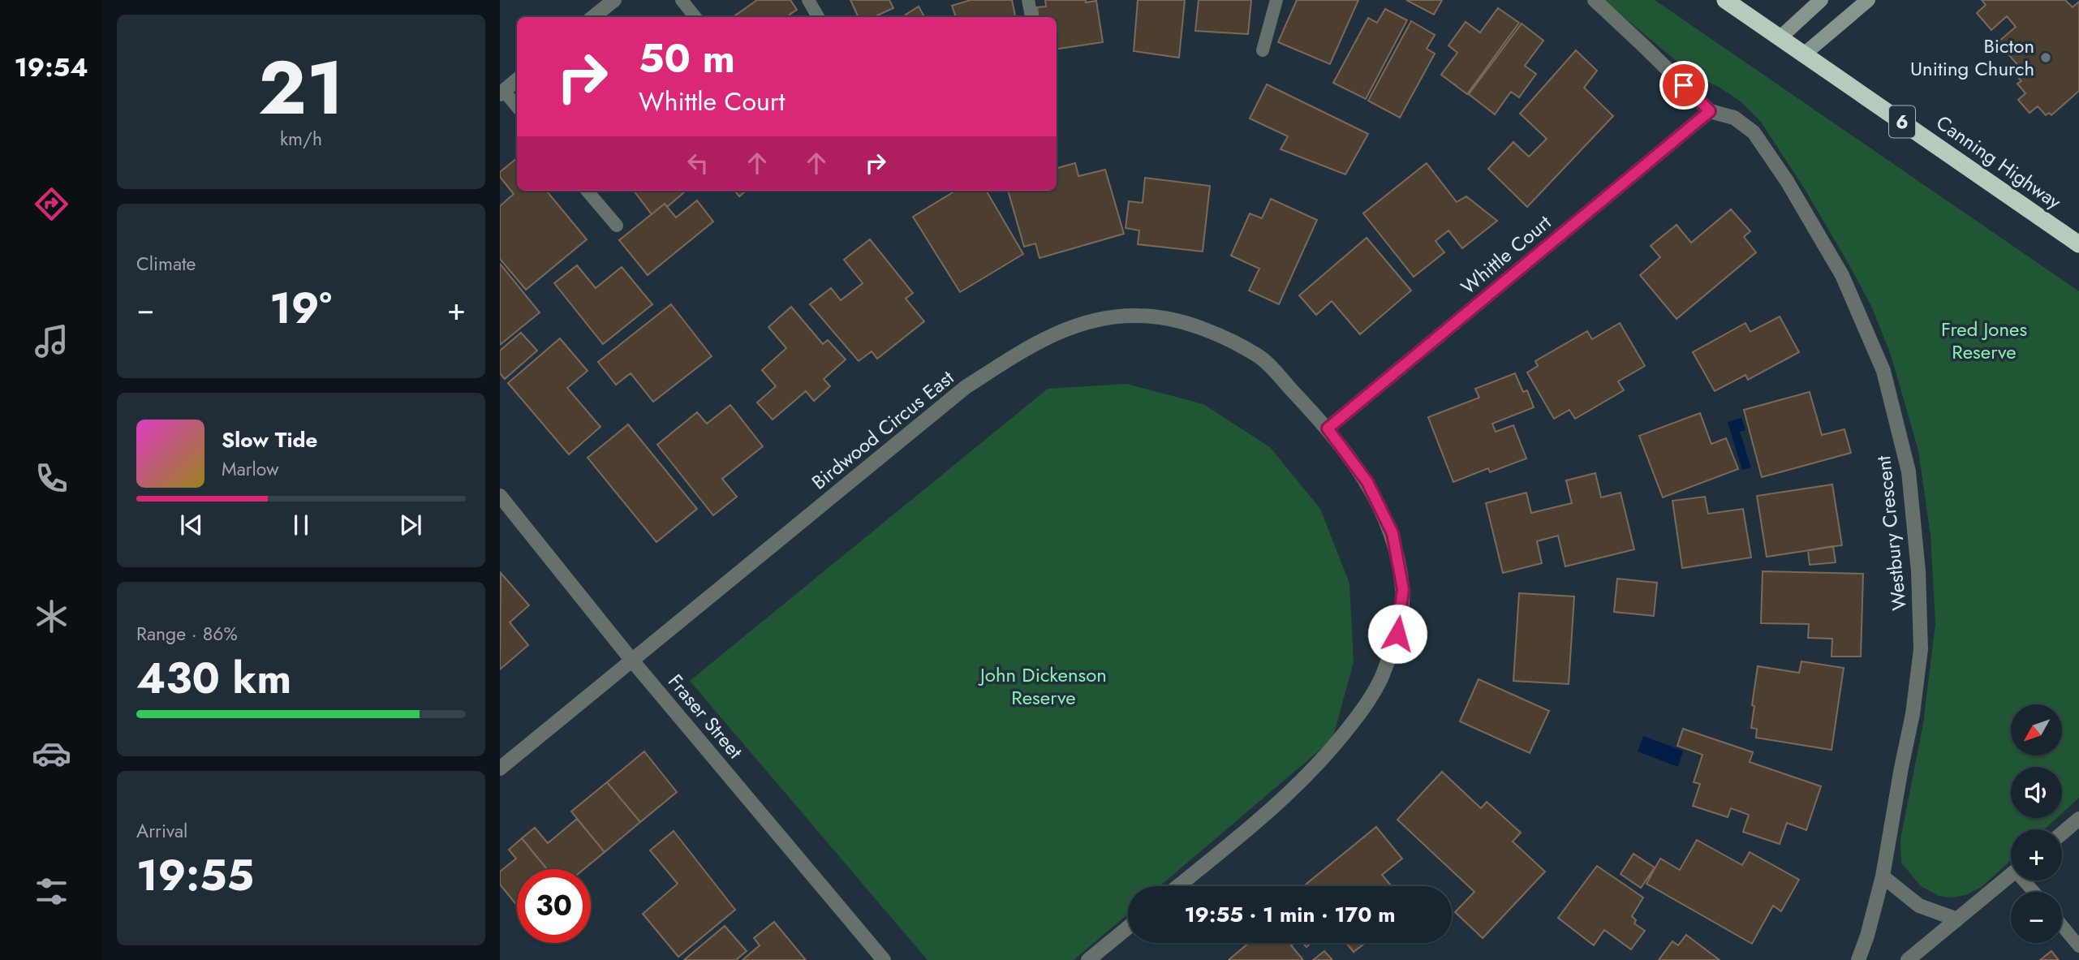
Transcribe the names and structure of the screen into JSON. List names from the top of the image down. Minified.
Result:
{"streets":{"highway":["6","Canning Highway"],"street":["Whittle Court","Birdwood Circus East","Westbury Crescent","Fraser Street"]},"crossings":[["Whittle Court","Birdwood Circus East"],["Whittle Court","Westbury Crescent"],["Birdwood Circus East","Fraser Street"]],"parks":["Fred Jones Reserve","John Dickenson Reserve"],"places":["Bicton Uniting Church"],"north":"bottom left","page":{"tabs":"19:54","tile":[["21","km/h"],"Climate",["Range · 86%","430 km"],["Arrival","19:55"]],"turn":["50 m","Whittle Court"],"heat":["−","19°","+"],"song":["Slow Tide","Marlow"],"map_buttons":["+","−"],"limit":"30","trip":"19:55 · 1 min · 170 m"}}
